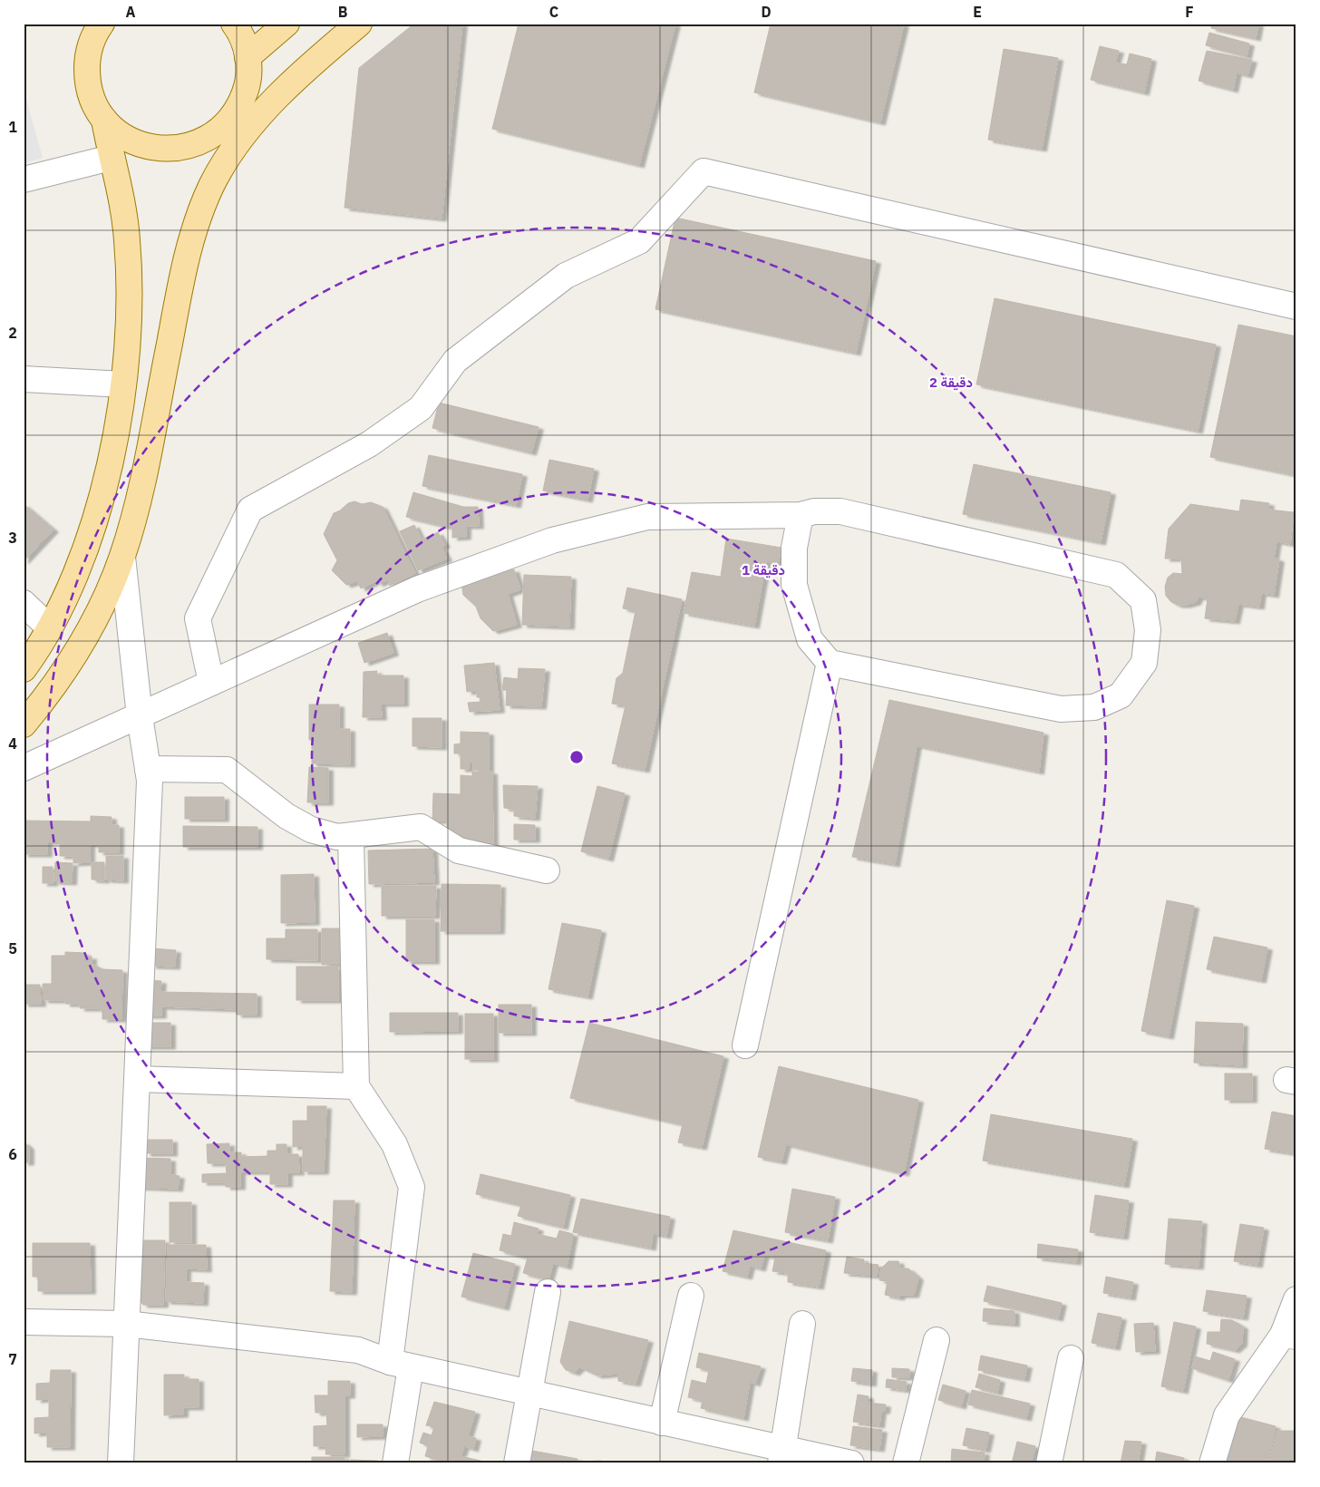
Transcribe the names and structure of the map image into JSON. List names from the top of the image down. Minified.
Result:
{"grid":{"columns":["A","B","C","D","E","F"],"rows":["1","2","3","4","5","6","7"]},"rings":["2 دقيقة","1 دقيقة"]}
